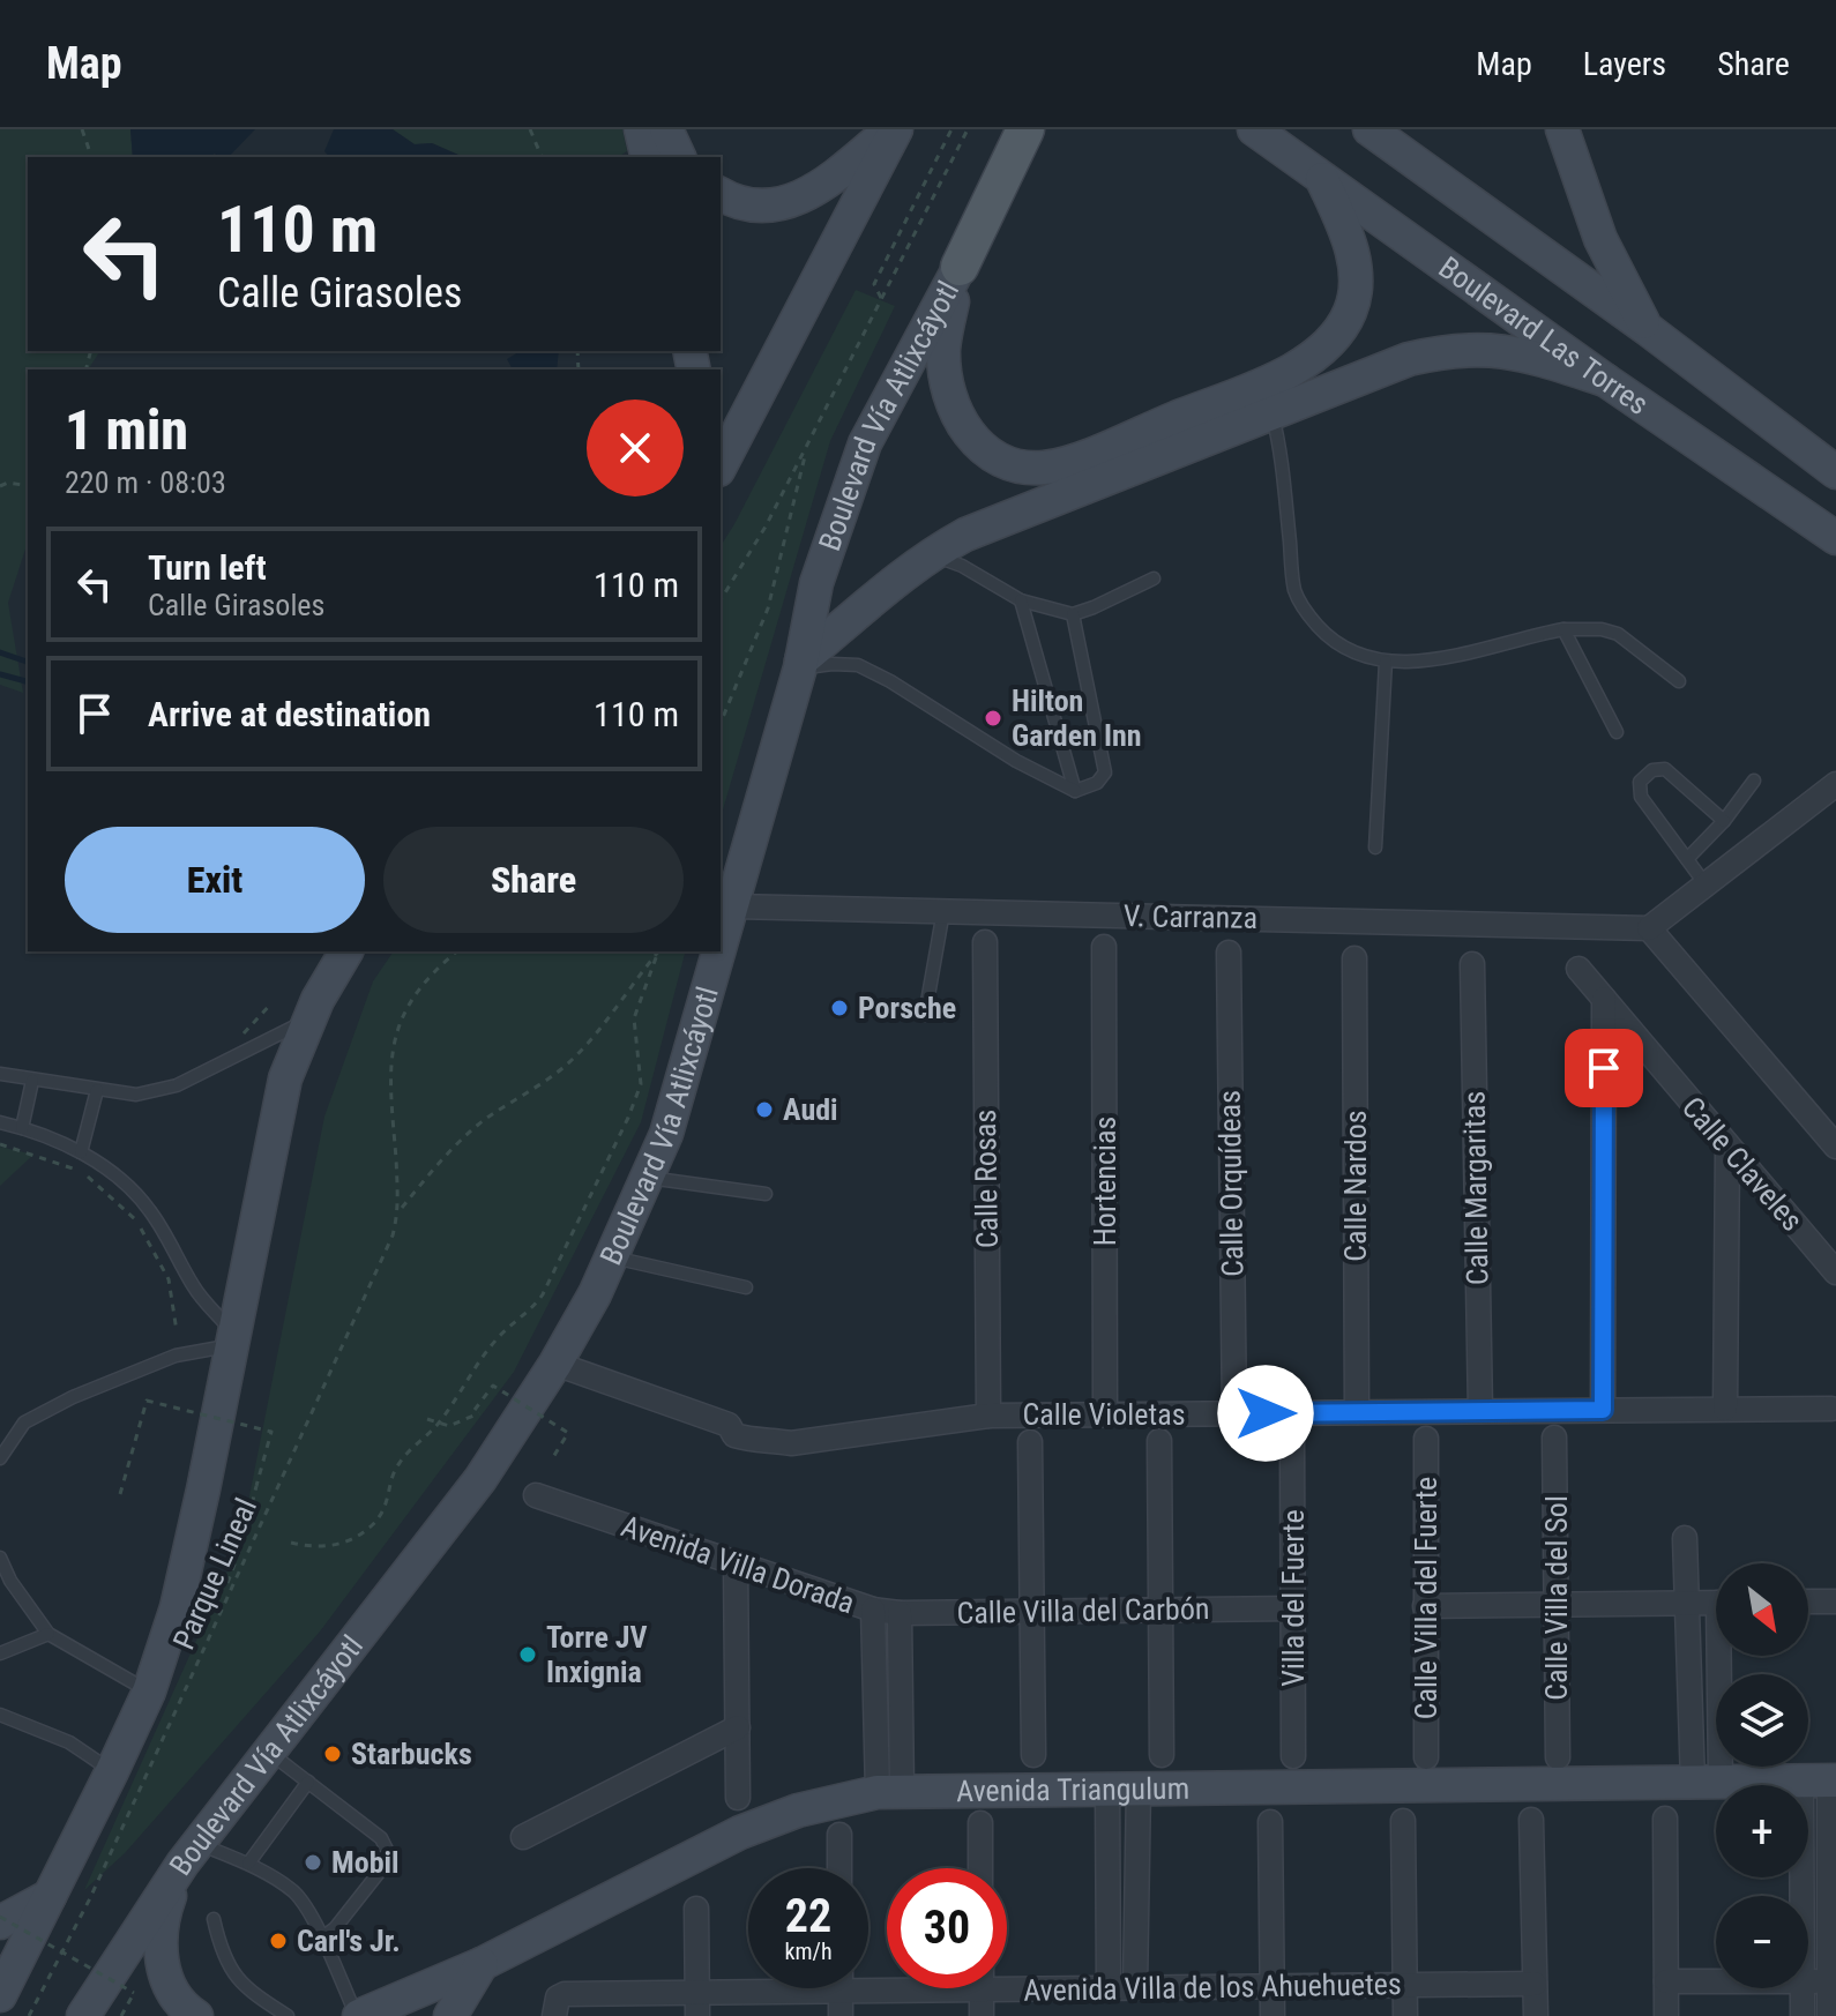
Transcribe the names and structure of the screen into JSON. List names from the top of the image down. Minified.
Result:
{"streets":{"main road":["Boulevard Las Torres","Boulevard Vía Atlixcáyotl","Avenida Triangulum"],"street":["V. Carranza","Calle Claveles","Calle Rosas","Hortencias","Calle Orquídeas","Calle Nardos","Calle Margaritas","Calle Violetas","Avenida Villa Dorada","Villa del Fuerte","Calle Villa del Fuerte","Calle Villa del Sol","Calle Villa del Carbón","Avenida Villa de los Ahuehuetes"],"path":["Parque Lineal"]},"crossings":[["Boulevard Vía Atlixcáyotl","V. Carranza"],["Boulevard Vía Atlixcáyotl","Calle Violetas"],["Calle Rosas","Calle Violetas"],["Hortencias","Calle Violetas"],["Calle Orquídeas","Calle Violetas"],["Calle Nardos","Calle Violetas"],["Calle Margaritas","Calle Violetas"],["Avenida Villa Dorada","Calle Villa del Carbón"],["Avenida Villa Dorada","Avenida Triangulum"],["Villa del Fuerte","Calle Villa del Carbón"]],"places":["Hilton Garden Inn","Porsche","Audi","Torre JV Inxignia","Starbucks","Mobil","Carl's Jr."],"north":"bottom right","page":{"header":"Map","nav":["Map","Layers","Share"],"turn":["110 m","Calle Girasoles"],"heading":["1 min","220 m · 08:03"],"list":[{"name":"Turn left","note":"Calle Girasoles","value":"110 m"},{"name":"Arrive at destination","value":"110 m"}],"buttons":["Exit","Share"],"map_buttons":["+","−"],"speed":"22 km/h","limit":"30"}}
